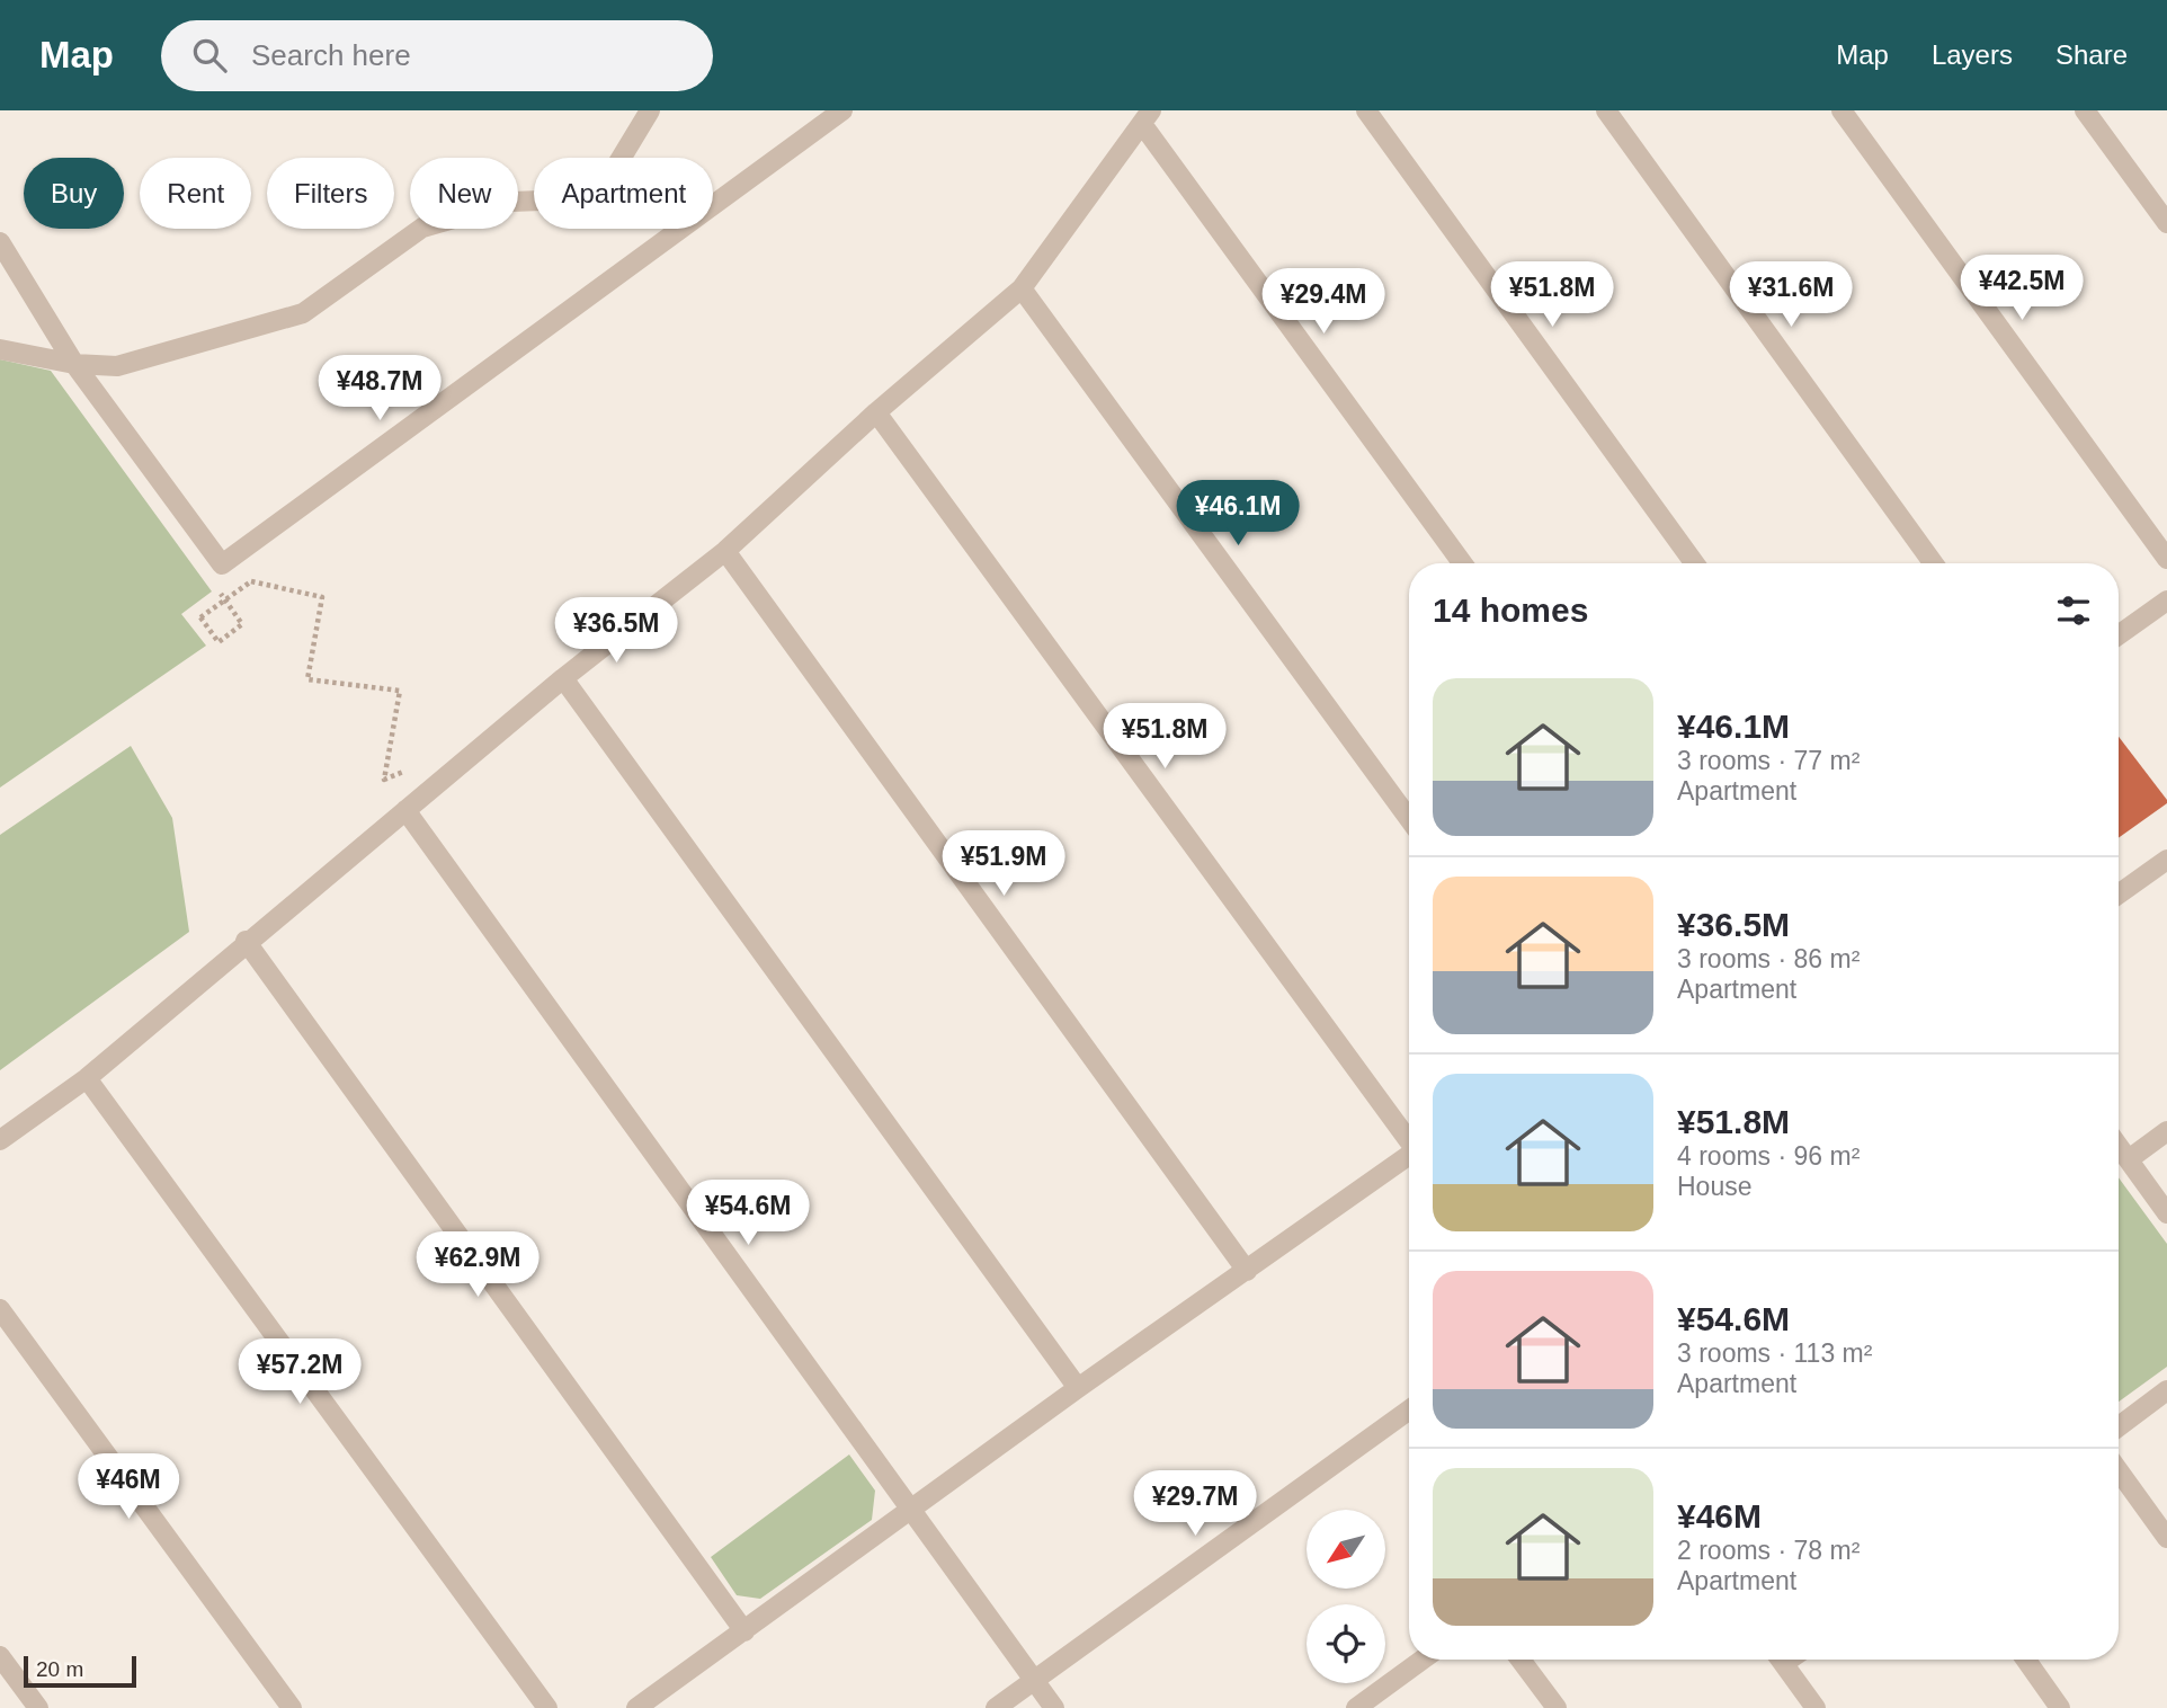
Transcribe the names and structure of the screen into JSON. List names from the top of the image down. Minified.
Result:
{"scale_bar":"20 m","north":"bottom left","page":{"header":"Map","search":"Search here","nav":["Map","Layers","Share"],"chip":["Buy","Rent","Filters","New","Apartment"],"price":["¥42.5M","¥51.8M","¥31.6M","¥29.4M","¥48.7M","¥46.1M","¥36.5M","¥51.8M","¥51.9M","¥54.6M","¥62.9M","¥57.2M","¥46M","¥29.7M"],"heading":"14 homes","list":[{"name":"¥46.1M","note":"3 rooms · 77 m² · Apartment"},{"name":"¥36.5M","note":"3 rooms · 86 m² · Apartment"},{"name":"¥51.8M","note":"4 rooms · 96 m² · House"},{"name":"¥54.6M","note":"3 rooms · 113 m² · Apartment"},{"name":"¥46M","note":"2 rooms · 78 m² · Apartment"}],"scale":"20 m"}}
